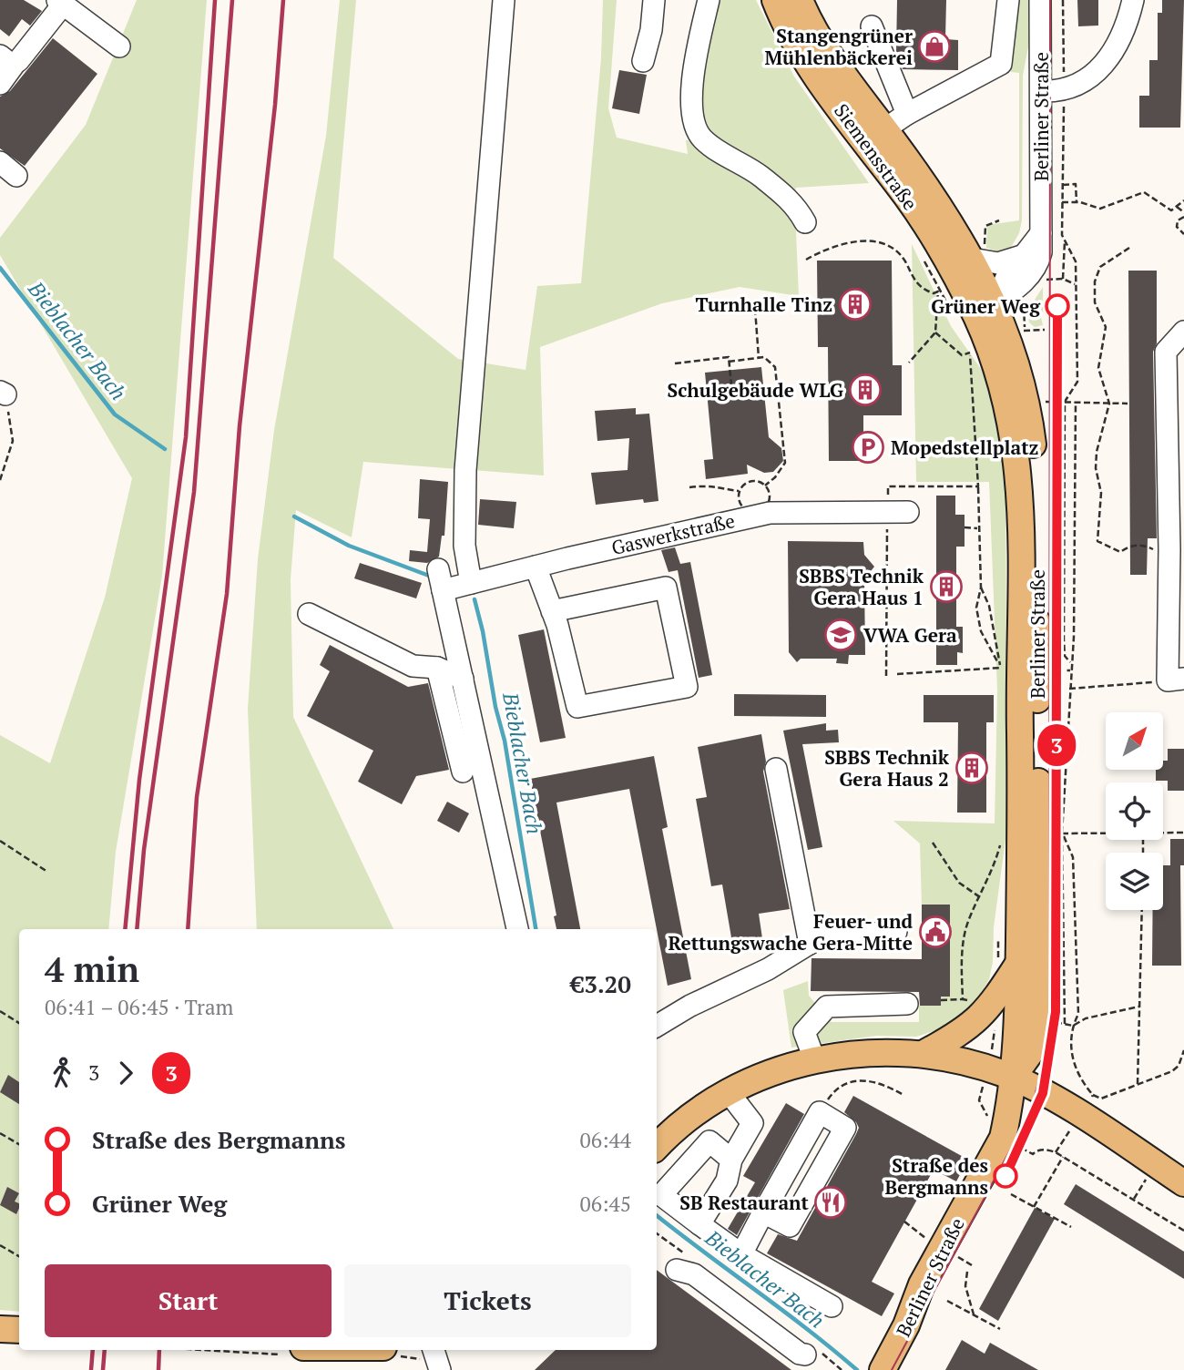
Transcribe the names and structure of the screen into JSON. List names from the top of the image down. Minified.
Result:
{"streets":{"main road":["Berliner Straße","Siemensstraße"],"street":["Gaswerkstraße"]},"crossings":[["Berliner Straße","Siemensstraße"]],"water":["Bieblacher Bach"],"places":{"shop":["Stangengrüner Mühlenbäckerei"],"building":["Turnhalle Tinz","Schulgebäude WLG","SBBS Technik Gera Haus 1","SBBS Technik Gera Haus 2"],"other":["Grüner Weg","Straße des Bergmanns"],"parking":["Mopedstellplatz"],"school or university":["VWA Gera"],"public building":["Feuer- und Rettungswache Gera-Mitte"],"restaurant":["SB Restaurant"]},"lines":["tram line 3"],"north":"top right","page":{"on_map":"3","heading":["4 min","06:41 – 06:45 · Tram","€3.20"],"legs":["3","3"],"list":[{"name":"Straße des Bergmanns","value":"06:44"},{"name":"Grüner Weg","value":"06:45"}],"buttons":["Start","Tickets"]}}
